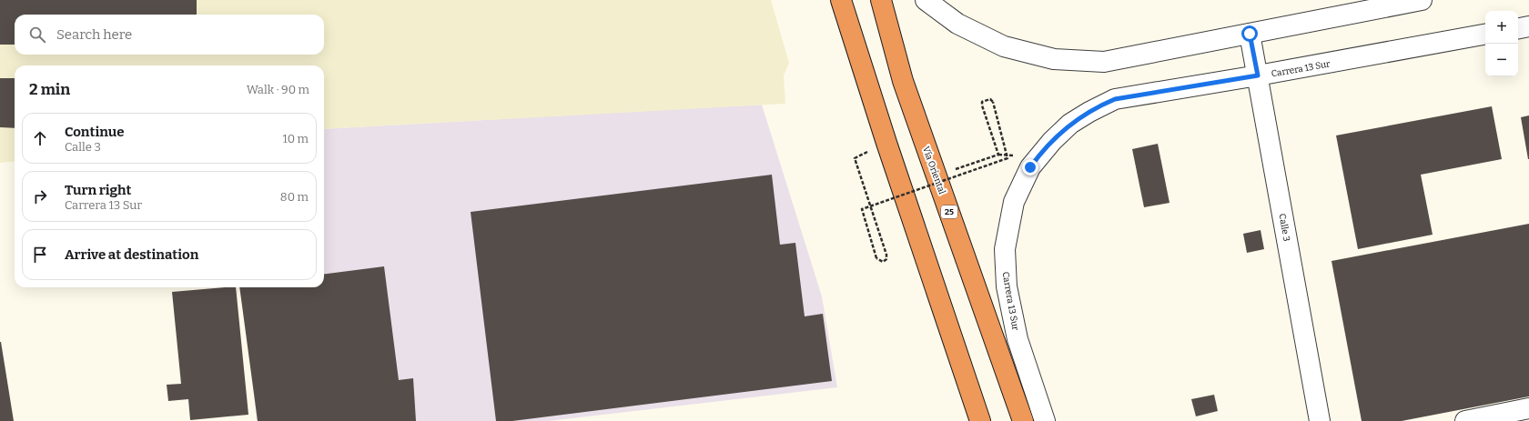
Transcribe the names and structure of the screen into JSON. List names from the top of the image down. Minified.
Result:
{"streets":{"highway":["Vía Oriental","25"],"street":["Carrera 13 Sur","Calle 3"]},"crossings":[["Carrera 13 Sur","Calle 3"]],"page":{"map_buttons":["+","−"],"search":"Search here","heading":["2 min","Walk · 90 m"],"list":[["Continue","Calle 3","10 m"],["Turn right","Carrera 13 Sur","80 m"],"Arrive at destination"]}}
